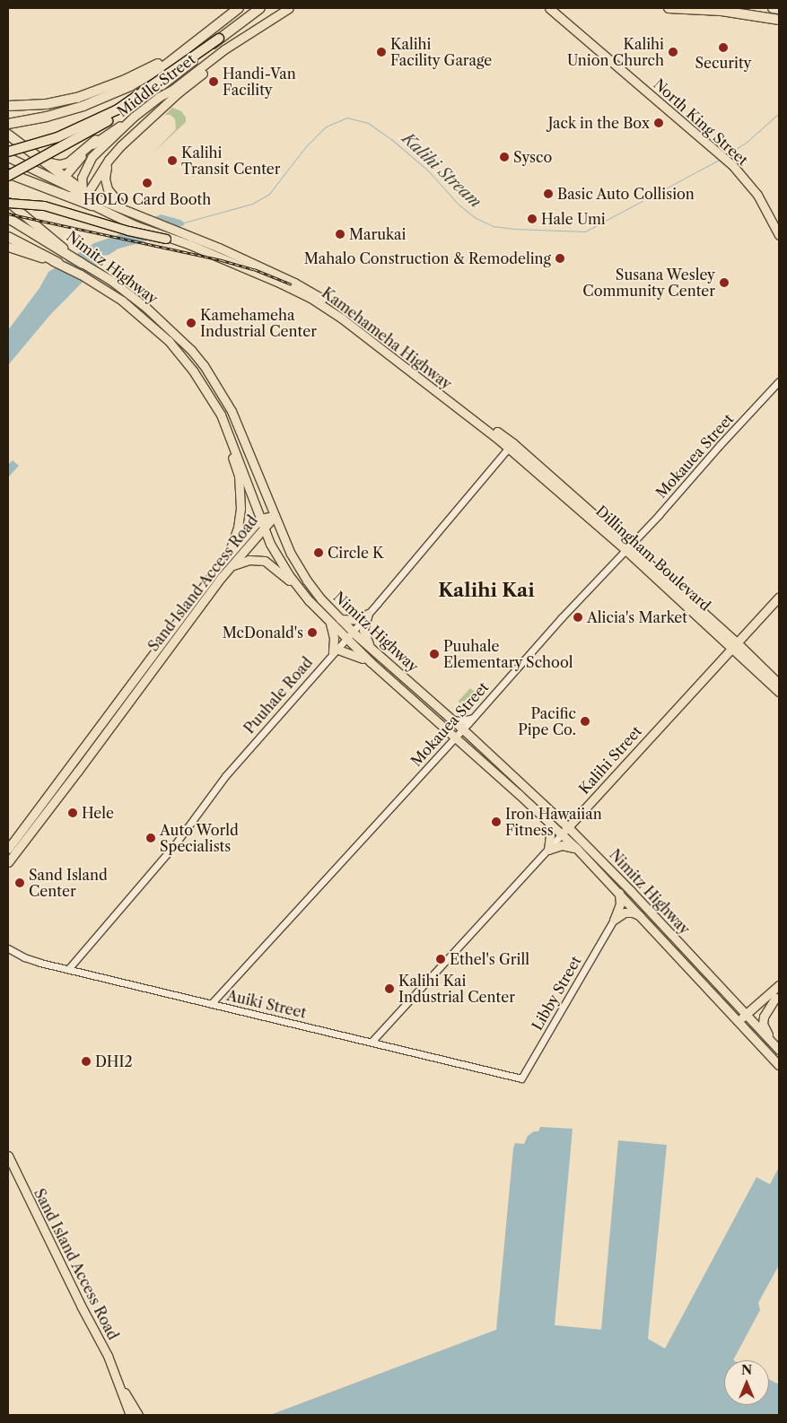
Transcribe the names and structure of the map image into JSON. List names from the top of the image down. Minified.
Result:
{"streets":{"main road":["Middle Street","North King Street","Nimitz Highway","Kamehameha Highway","Dillingham Boulevard","Sand Island Access Road","Kalihi Street"],"street":["Mokauea Street","Puuhale Road","Libby Street","Auiki Street"]},"crossings":[["Middle Street","Kamehameha Highway"],["Nimitz Highway","Mokauea Street"],["Nimitz Highway","Sand Island Access Road"],["Nimitz Highway","Puuhale Road"],["Nimitz Highway","Kalihi Street"],["Kamehameha Highway","Dillingham Boulevard"],["Kamehameha Highway","Puuhale Road"],["Mokauea Street","Dillingham Boulevard"],["Mokauea Street","Auiki Street"],["Dillingham Boulevard","Puuhale Road"],["Dillingham Boulevard","Kalihi Street"],["Puuhale Road","Auiki Street"],["Kalihi Street","Auiki Street"],["Libby Street","Auiki Street"]],"districts":["Kalihi Kai"],"water":["Kalihi Stream"],"places":["Security","Kalihi Facility Garage","Kalihi Union Church","Handi-Van Facility","Jack in the Box","Sysco","Kalihi Transit Center","HOLO Card Booth","Basic Auto Collision","Hale Umi","Marukai","Mahalo Construction & Remodeling","Susana Wesley Community Center","Kamehameha Industrial Center","Circle K","Alicia's Market","McDonald's","Puuhale Elementary School","Pacific Pipe Co.","Hele","Iron Hawaiian Fitness","Auto World Specialists","Sand Island Center","Ethel's Grill","Kalihi Kai Industrial Center","DHI2"],"north":"top"}
